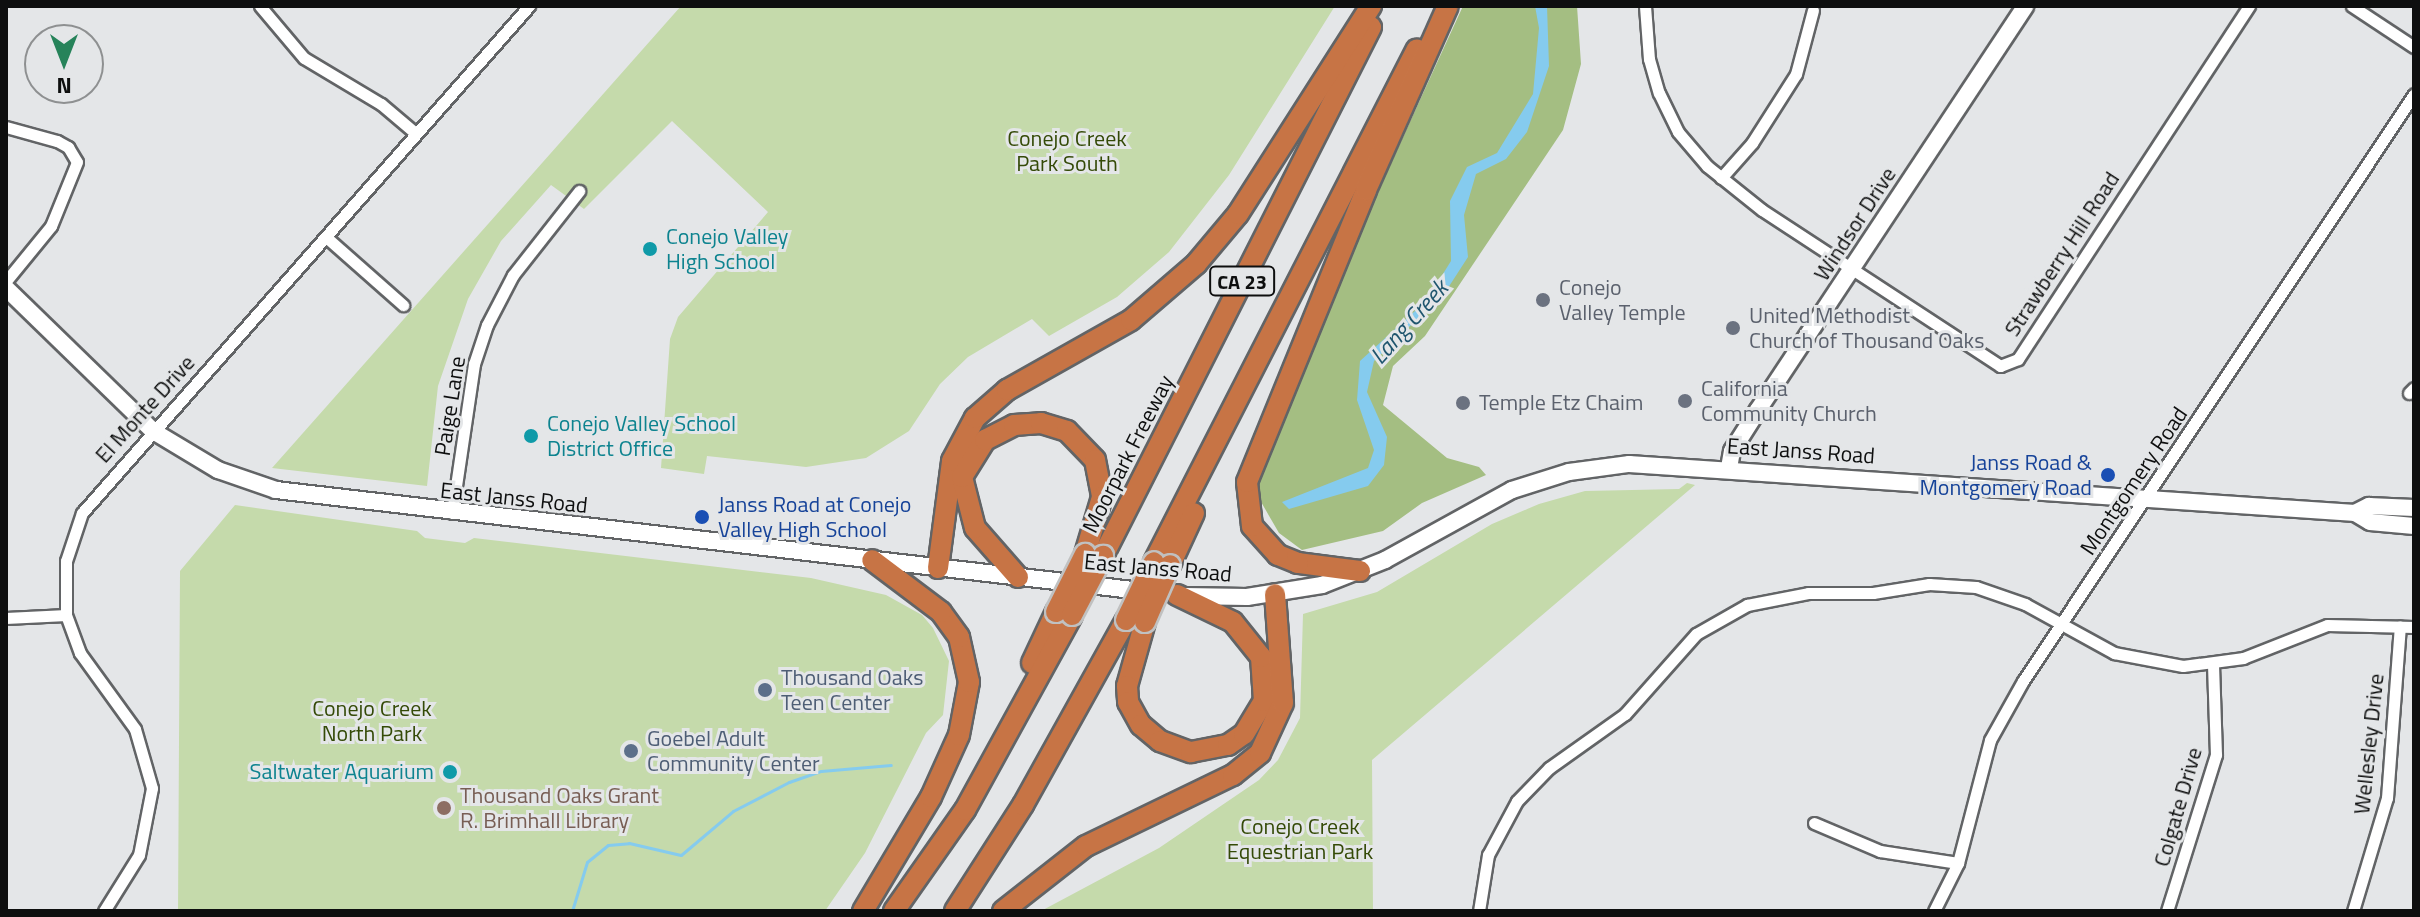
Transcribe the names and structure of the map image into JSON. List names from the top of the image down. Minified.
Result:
{"streets":{"highway":["CA 23","Moorpark Freeway"],"main road":["Windsor Drive","East Janss Road"],"street":["Strawberry Hill Road","Paige Lane","El Monte Drive","Montgomery Road","Wellesley Drive","Colgate Drive"]},"crossings":[["Windsor Drive","Strawberry Hill Road"],["Windsor Drive","East Janss Road"],["Paige Lane","East Janss Road"],["El Monte Drive","East Janss Road"],["East Janss Road","Montgomery Road"]],"water":["Lang Creek"],"parks":["Conejo Creek Park South","Conejo Creek North Park","Conejo Creek Equestrian Park"],"places":["Conejo Valley High School","Conejo Valley Temple","United Methodist Church of Thousand Oaks","California Community Church","Temple Etz Chaim","Conejo Valley School District Office","Janss Road & Montgomery Road","Janss Road at Conejo Valley High School","Thousand Oaks Teen Center","Goebel Adult Community Center","Saltwater Aquarium","Thousand Oaks Grant R. Brimhall Library"],"north":"bottom"}
